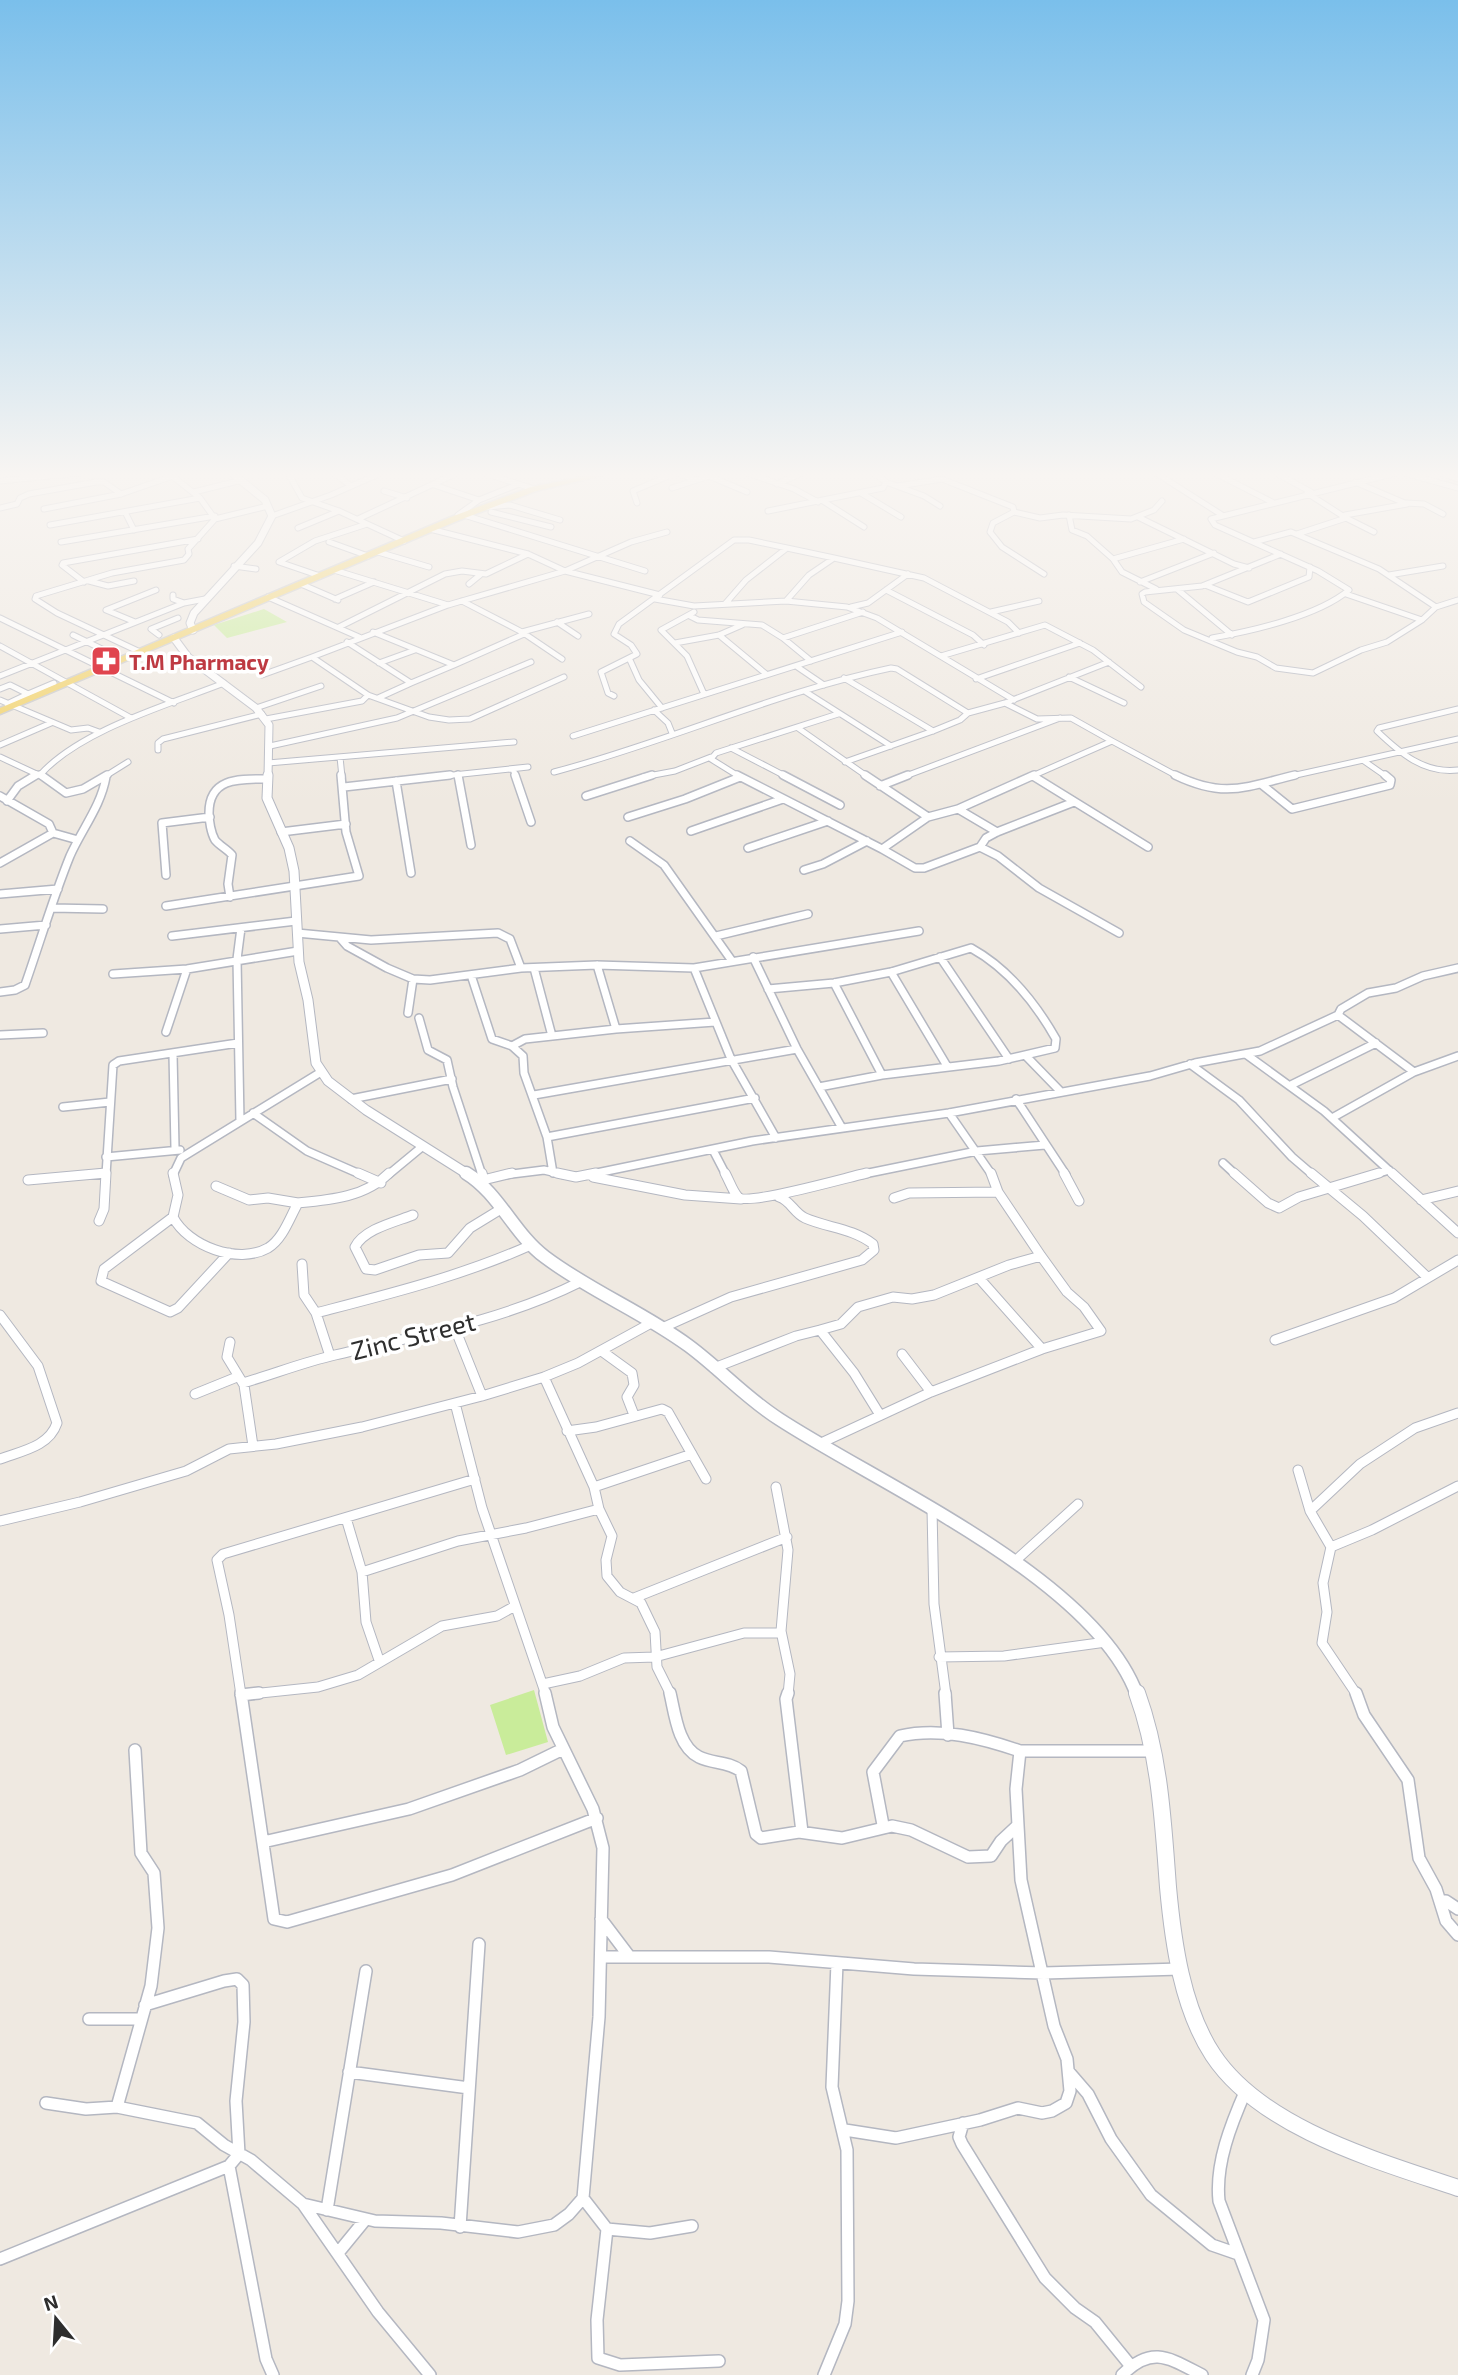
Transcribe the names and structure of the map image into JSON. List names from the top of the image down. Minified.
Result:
{"streets":{"street":["Zinc Street"]},"places":{"pharmacy":["T.M Pharmacy"]},"north":"top"}
